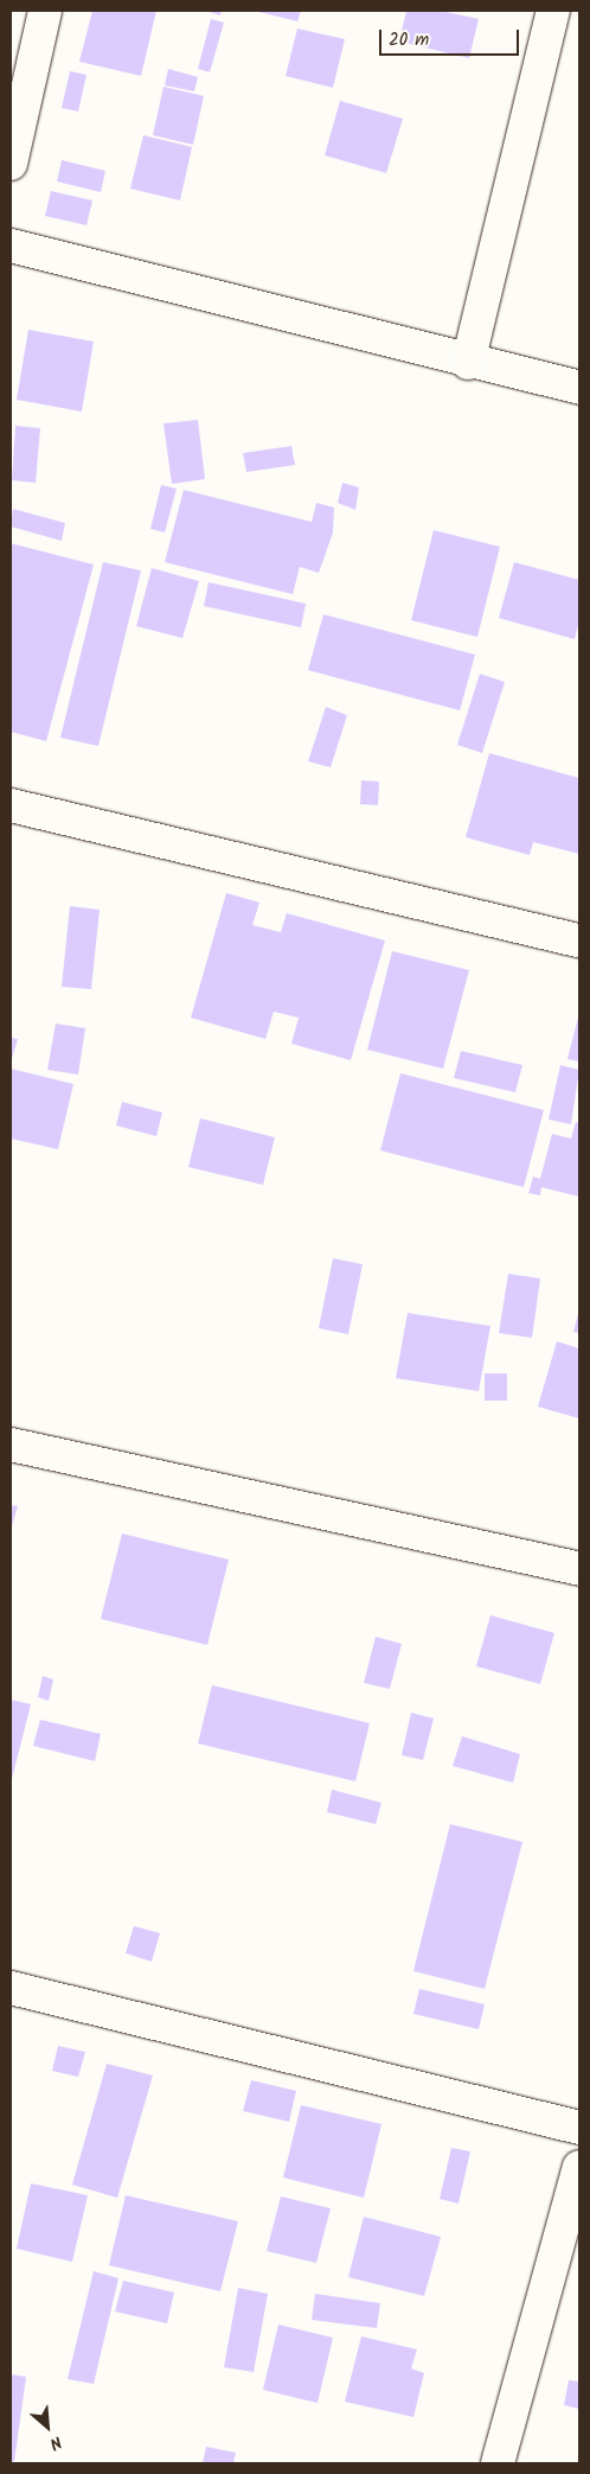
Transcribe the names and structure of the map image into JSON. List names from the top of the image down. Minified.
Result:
{"scale_bar":"20 m","north":"bottom right"}
